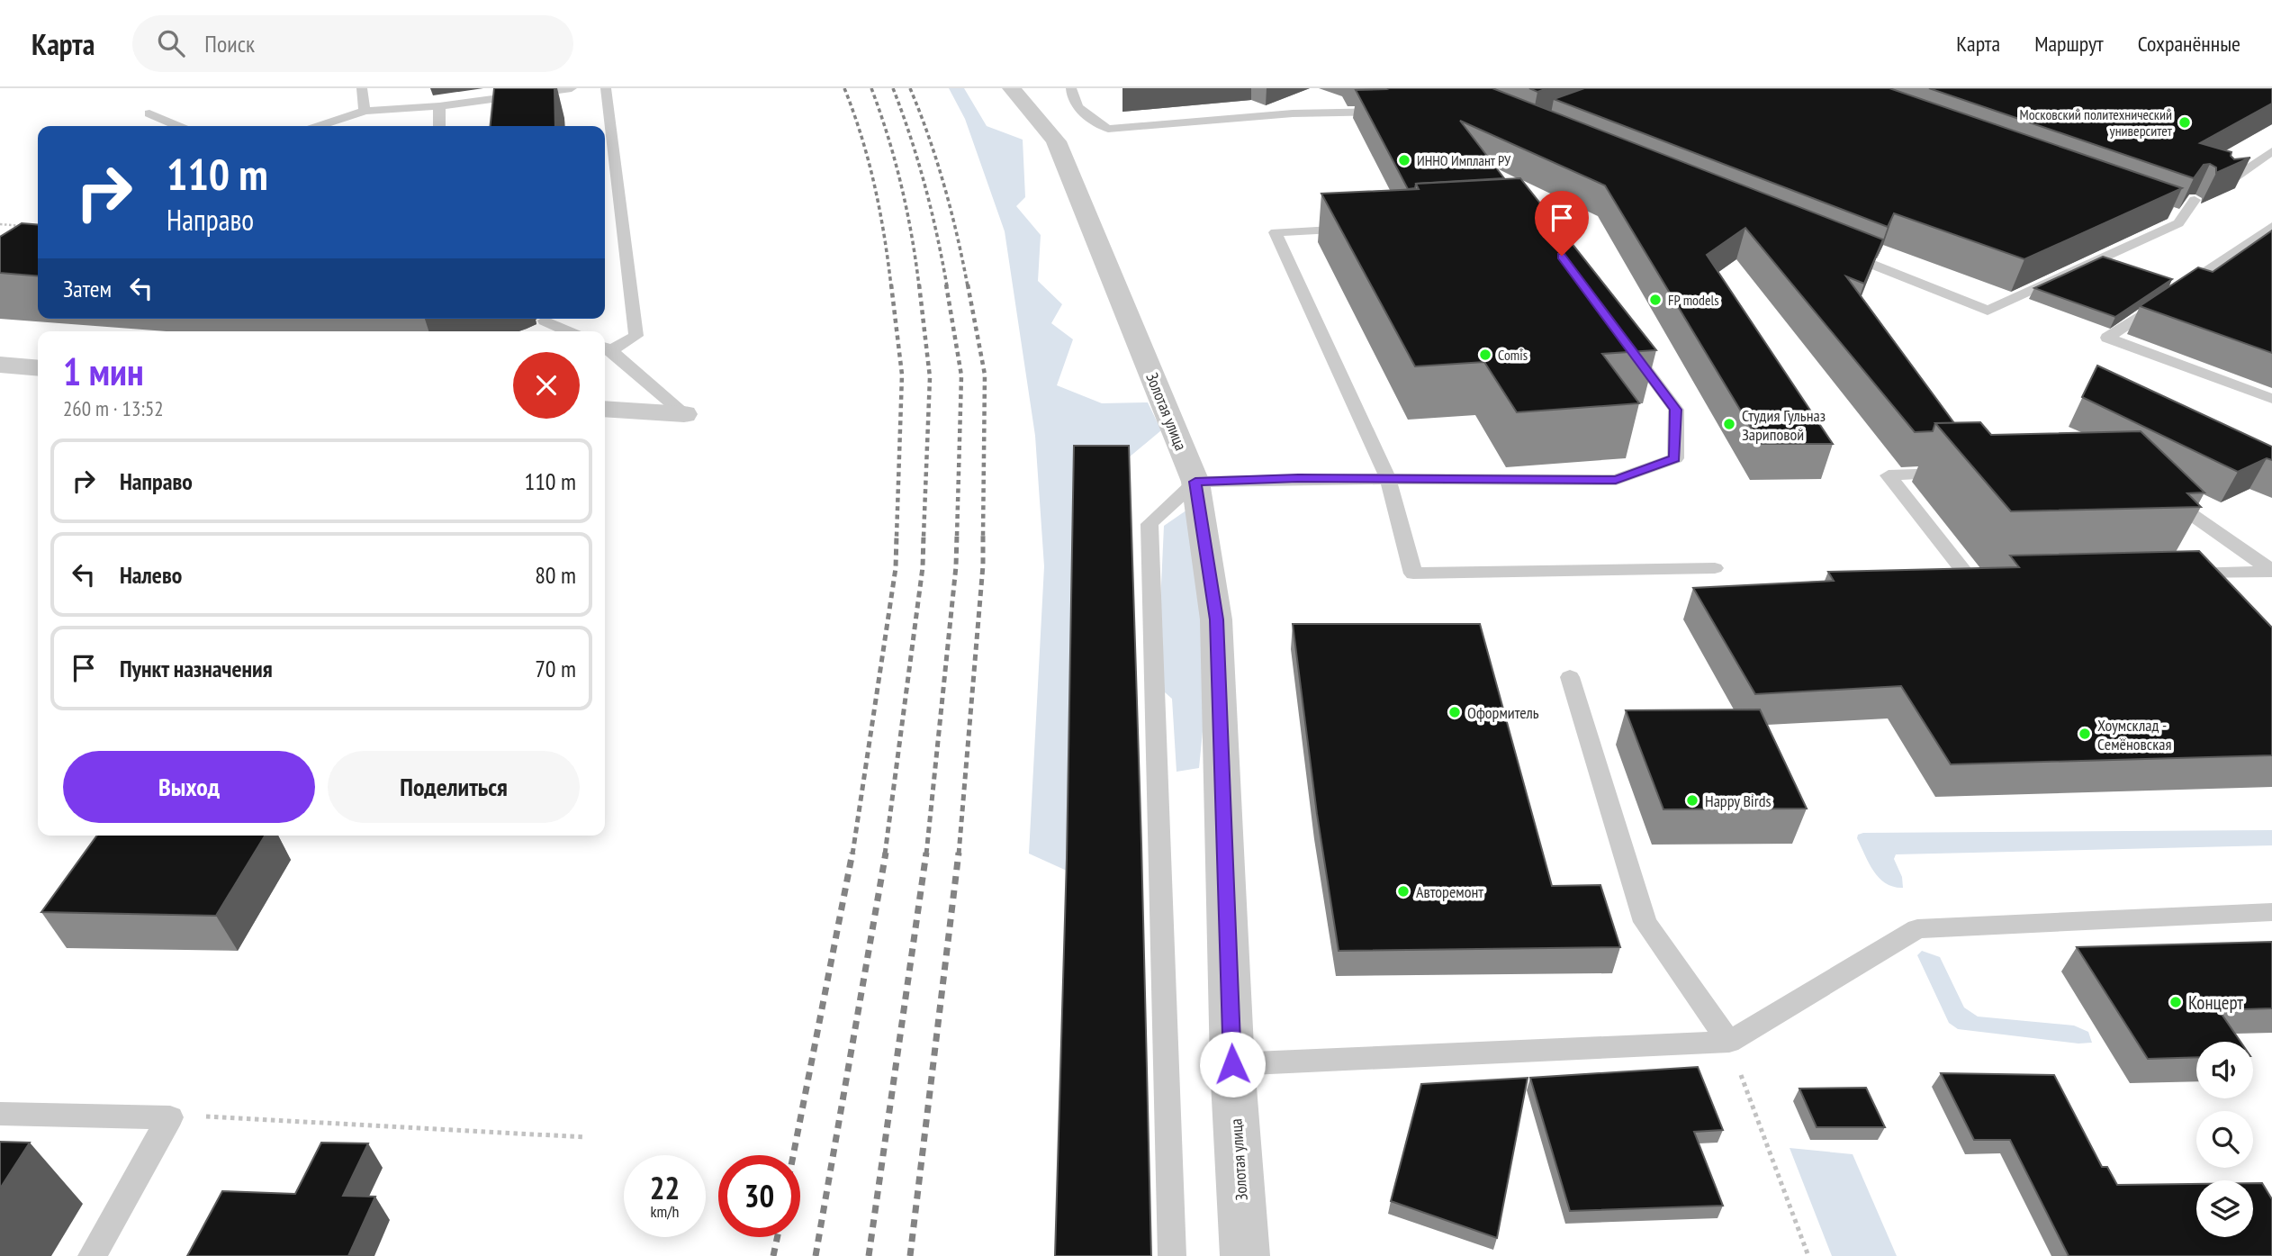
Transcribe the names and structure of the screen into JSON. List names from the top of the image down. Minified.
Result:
{"streets":{"street":["Золотая улица"]},"places":["Московский политехнический университет","ИННО Имплант РУ","FP models","Comis","Студия Гульназ Зариповой","Оформитель","Хоумсклад - Семёновская","Happy Birds","Авторемонт","Концерт"],"page":{"header":"Карта","search":"Поиск","nav":["Карта","Маршрут","Сохранённые"],"turn":["110 m","Направо"],"then":"Затем","heading":["1 мин","260 m · 13:52"],"list":[{"name":"Направо","value":"110 m"},{"name":"Налево","value":"80 m"},{"name":"Пункт назначения","value":"70 m"}],"buttons":["Выход","Поделиться"],"speed":"22 km/h","limit":"30"}}
